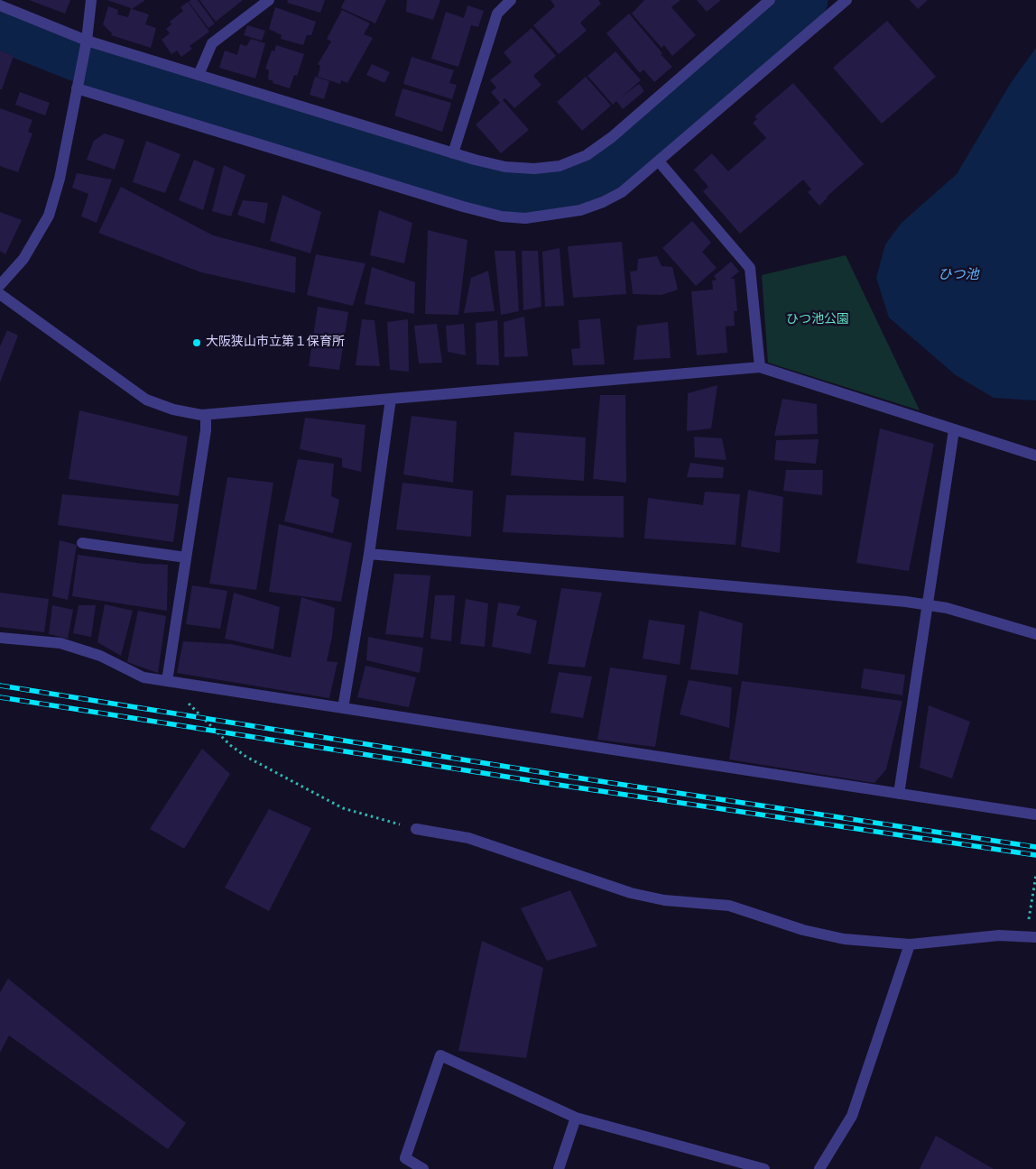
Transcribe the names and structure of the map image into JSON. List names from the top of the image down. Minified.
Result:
{"water":["ひつ池"],"parks":["ひつ池公園"],"places":["大阪狭山市立第１保育所"]}
